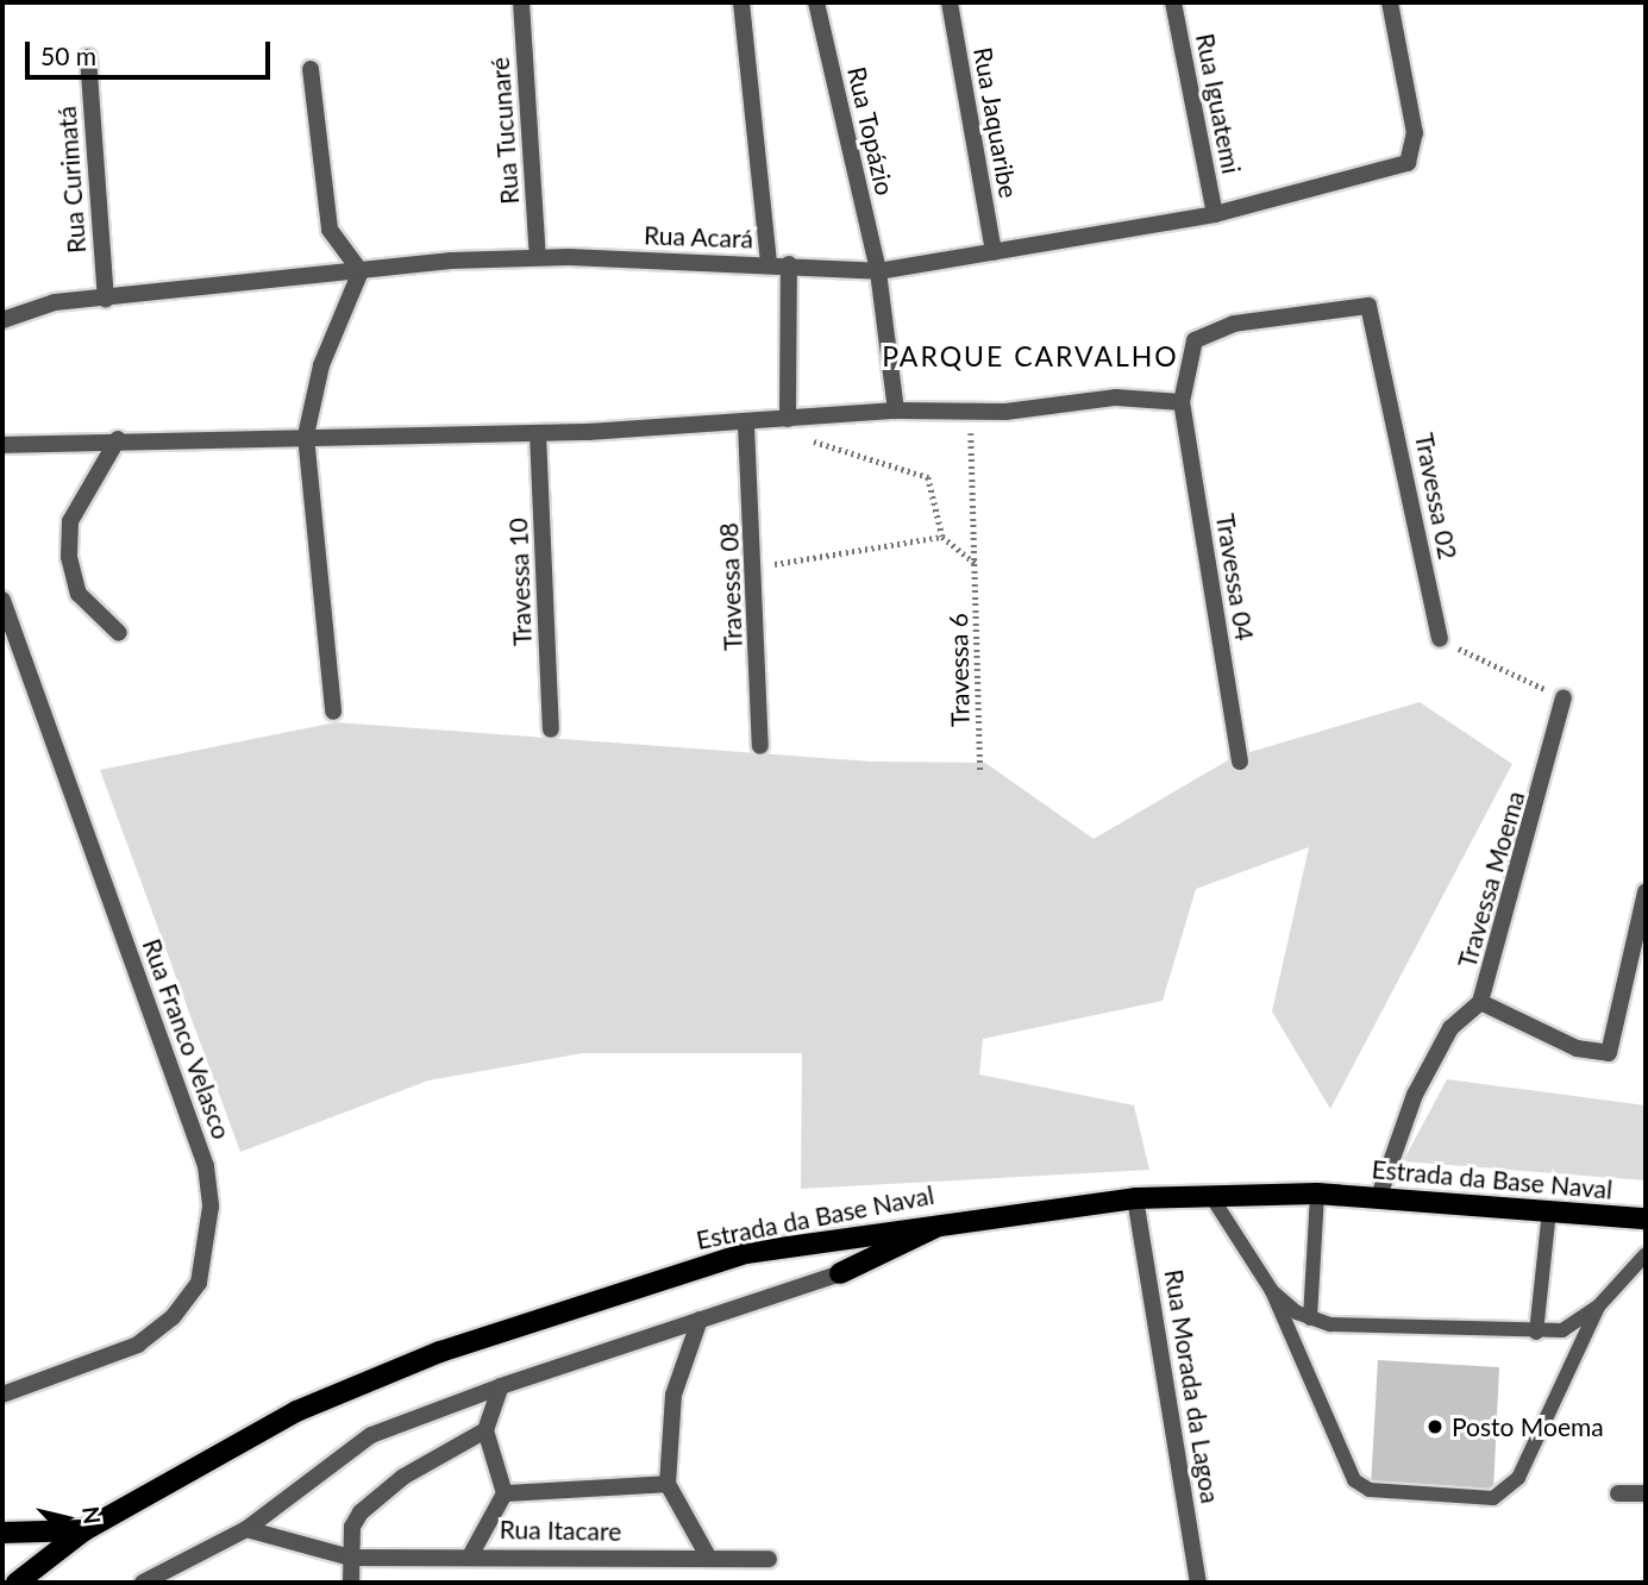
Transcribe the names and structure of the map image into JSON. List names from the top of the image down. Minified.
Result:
{"streets":{"main road":["Estrada da Base Naval"],"street":["Rua Iguatemi","Rua Jaquaribe","Rua Tucunaré","Rua Topázio","Rua Curimatá","Rua Acará","Travessa 02","Travessa 04","Travessa 10","Travessa 08","Travessa Moema","Rua Franco Velasco","Rua Morada da Lagoa","Rua Itacare"],"path":["Travessa 6"]},"crossings":[["Rua Iguatemi","Rua Acará"],["Rua Jaquaribe","Rua Acará"],["Rua Tucunaré","Rua Acará"],["Rua Topázio","Rua Acará"],["Rua Curimatá","Rua Acará"],["Travessa 02","Travessa 04"],["Travessa Moema","Estrada da Base Naval"],["Estrada da Base Naval","Rua Morada da Lagoa"]],"districts":["PARQUE CARVALHO"],"places":["Posto Moema"],"scale_bar":"50 m","north":"right"}
